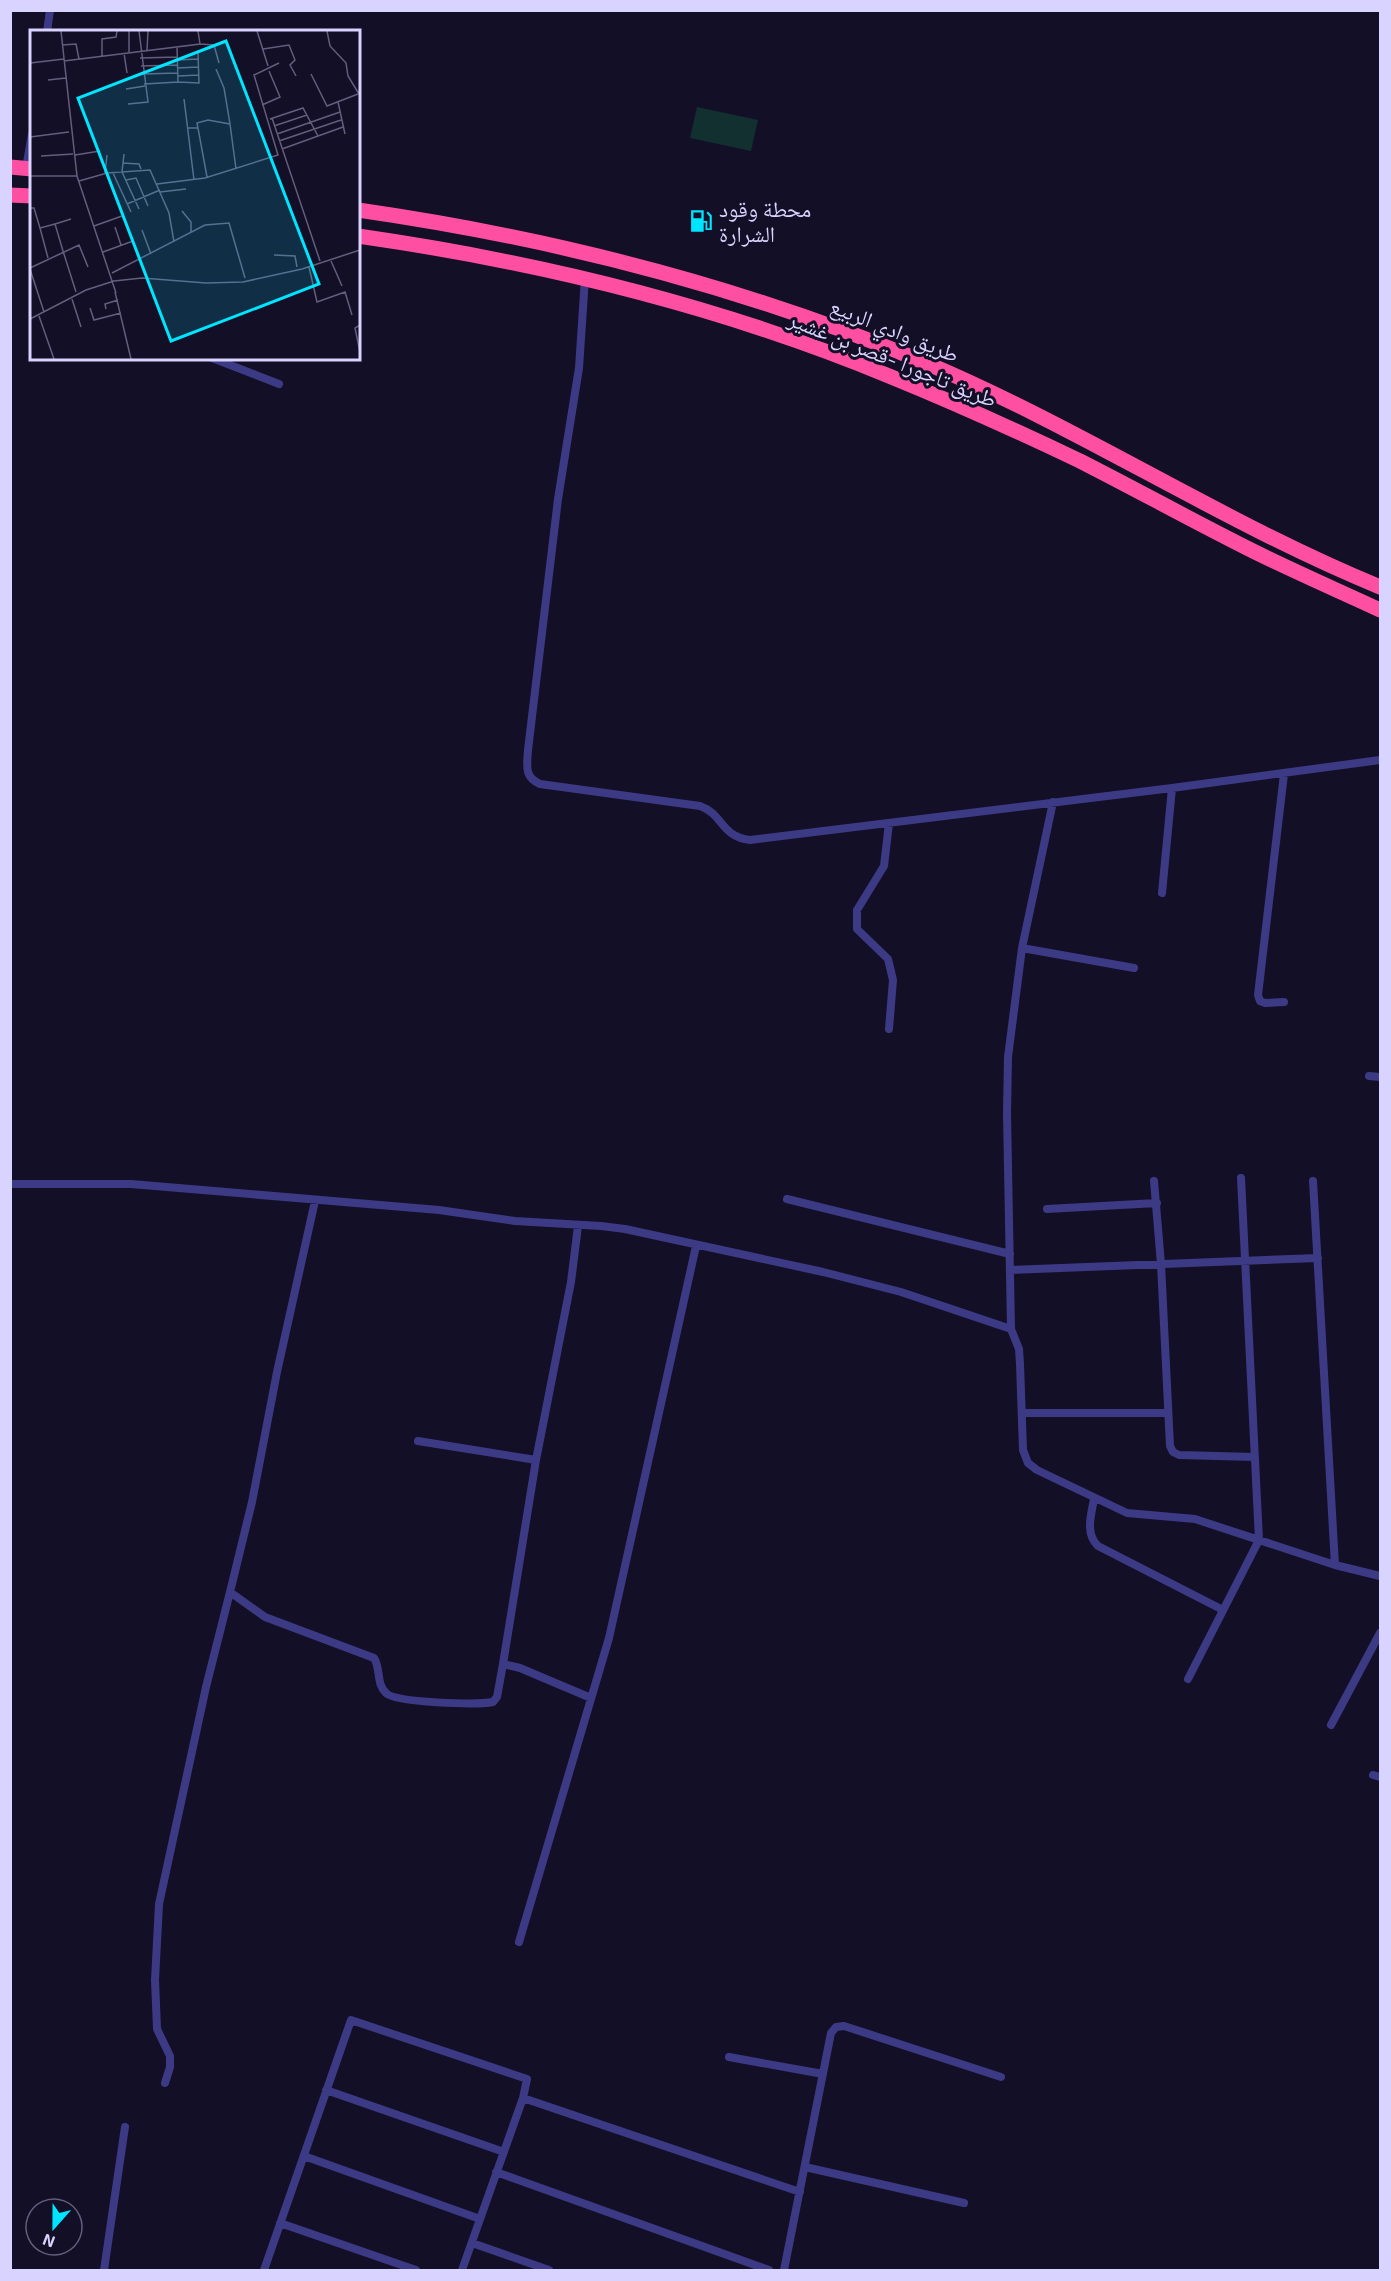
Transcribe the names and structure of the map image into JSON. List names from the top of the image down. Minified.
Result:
{"streets":{"highway":["طريق وادي الربيع","طريق تاجورا -قصر بن غشير"]},"places":{"fuel station":["محطة وقود الشرارة"]},"north":"bottom"}
